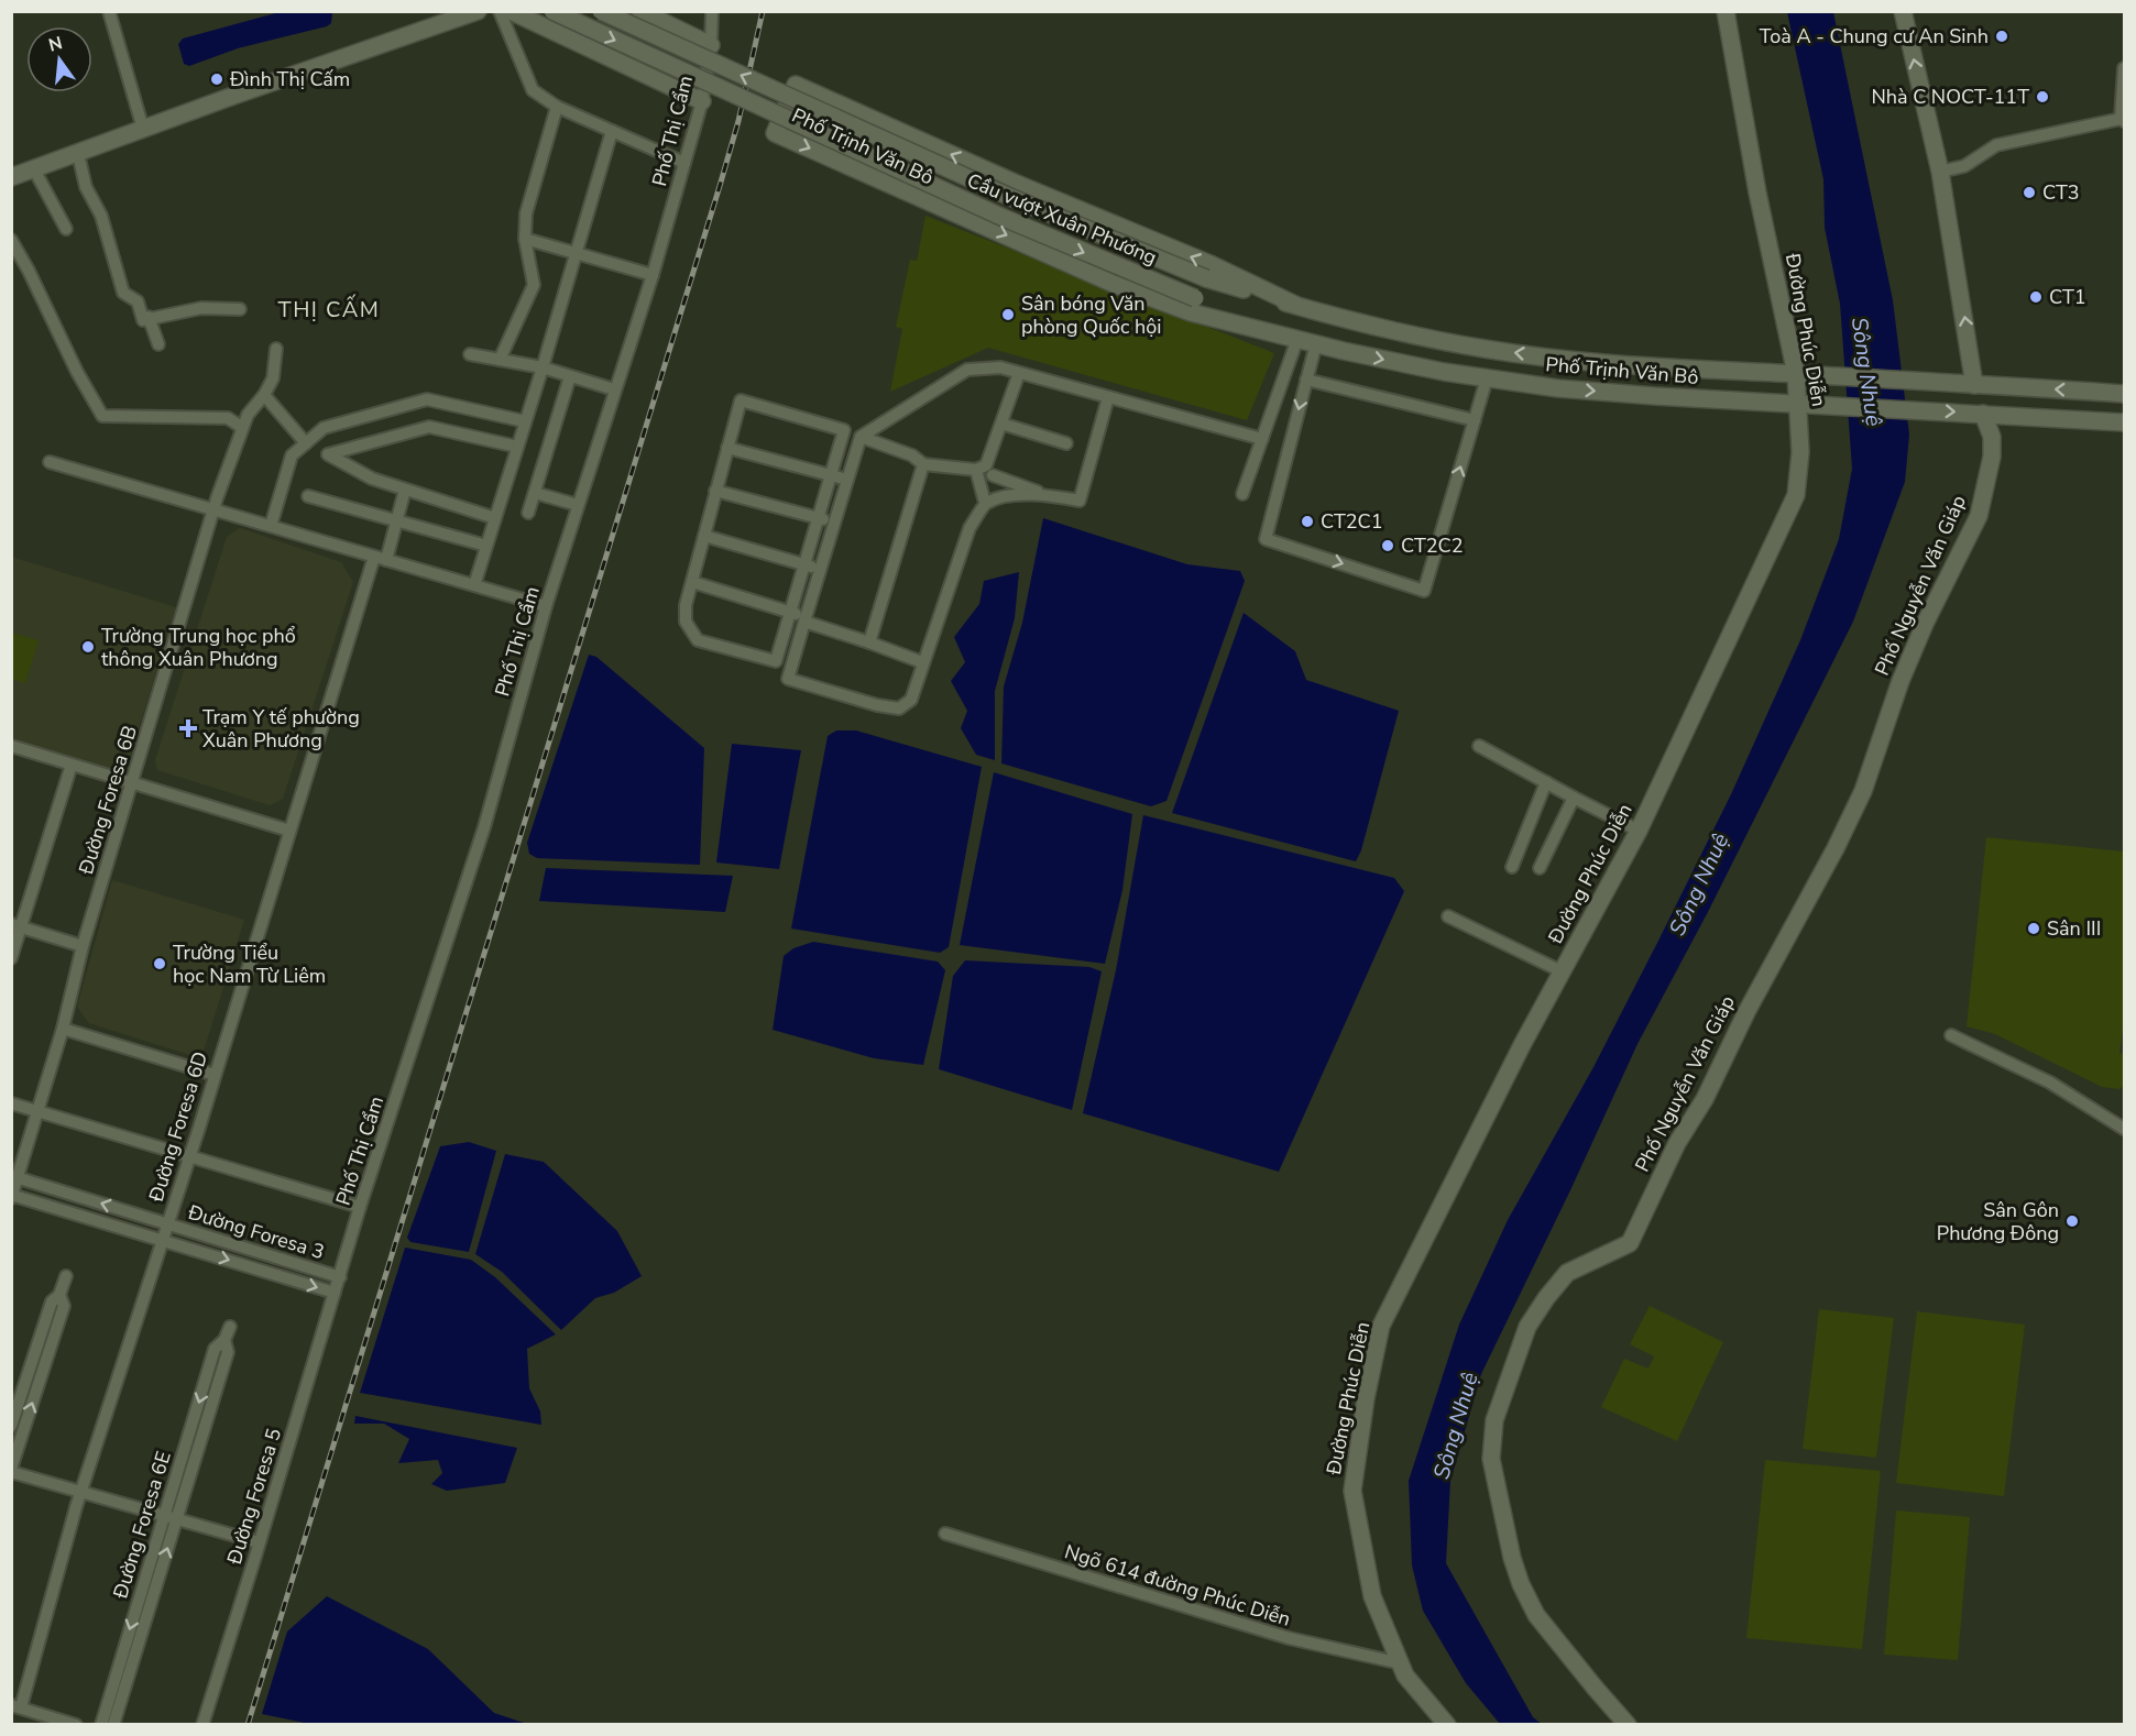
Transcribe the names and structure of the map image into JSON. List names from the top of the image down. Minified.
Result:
{"streets":{"main road":["Phố Trịnh Văn Bô","Cầu vượt Xuân Phương","Đường Phúc Diễn","Phố Nguyễn Văn Giáp"],"street":["Phố Thị Cẩm","Đường Foresa 6B","Đường Foresa 6D","Đường Foresa 3","Đường Foresa 5","Đường Foresa 6E","Ngõ 614 đường Phúc Diễn"]},"crossings":[["Phố Thị Cẩm","Đường Foresa 3"],["Phố Thị Cẩm","Đường Foresa 5"],["Phố Trịnh Văn Bô","Cầu vượt Xuân Phương"],["Phố Trịnh Văn Bô","Đường Phúc Diễn"],["Phố Trịnh Văn Bô","Phố Nguyễn Văn Giáp"],["Đường Phúc Diễn","Ngõ 614 đường Phúc Diễn"],["Đường Foresa 6B","Đường Foresa 3"],["Đường Foresa 6D","Đường Foresa 3"],["Đường Foresa 3","Đường Foresa 5"]],"districts":["THỊ CẤM"],"water":["Sông Nhuệ"],"places":{"other":["Toà A - Chung cư An Sinh","Đình Thị Cấm","Nhà C NOCT-11T","CT3","CT1","Sân bóng Văn phòng Quốc hội","CT2C1","CT2C2","Trường Trung học phổ thông Xuân Phương","Sân III","Trường Tiểu học Nam Từ Liêm","Sân Gôn Phương Đông"],"health":["Trạm Y tế phường Xuân Phương"]},"north":"top"}
